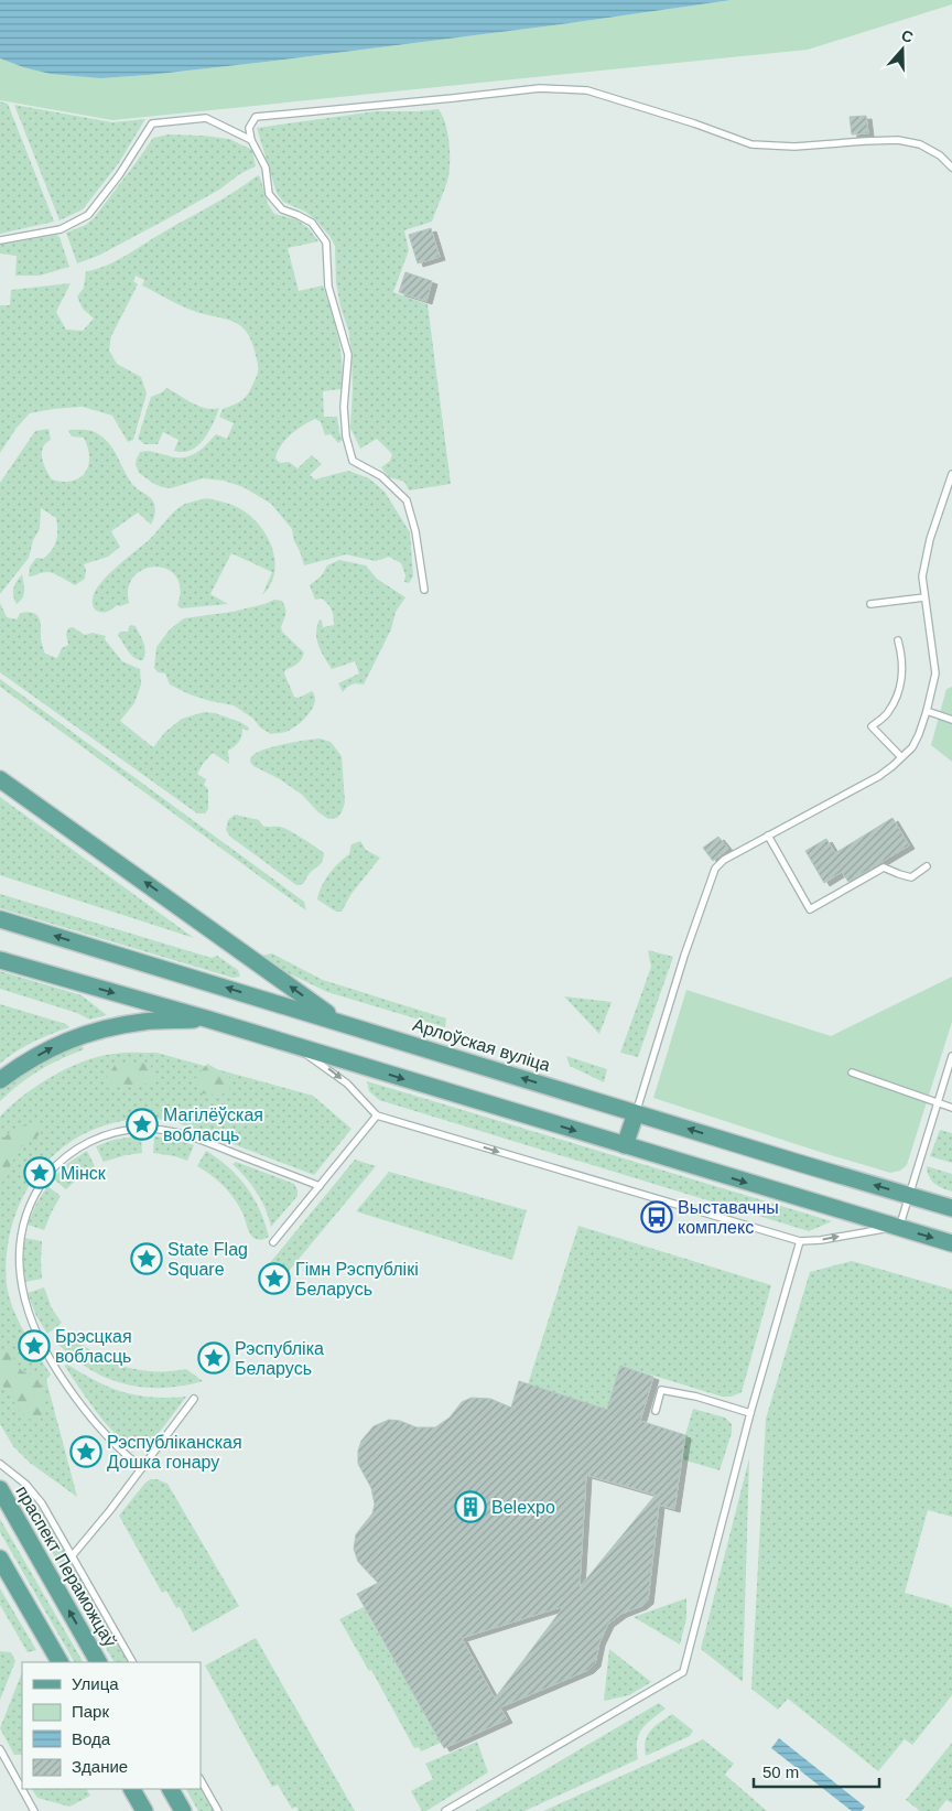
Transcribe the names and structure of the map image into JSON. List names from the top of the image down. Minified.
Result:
{"streets":{"main road":["Арлоўская вуліца","праспект Пераможцаў"]},"places":{"place":["Магілёўская вобласць","Мінск","State Flag Square","Гімн Рэспублікі Беларусь","Брэсцкая вобласць","Рэспубліка Беларусь","Рэспубліканская Дошка гонару"],"bus stop":["Выставачны комплекс"],"building":["Belexpo"]},"legend":["Улица","Парк","Вода","Здание"],"scale_bar":"50 m","north":"top"}
